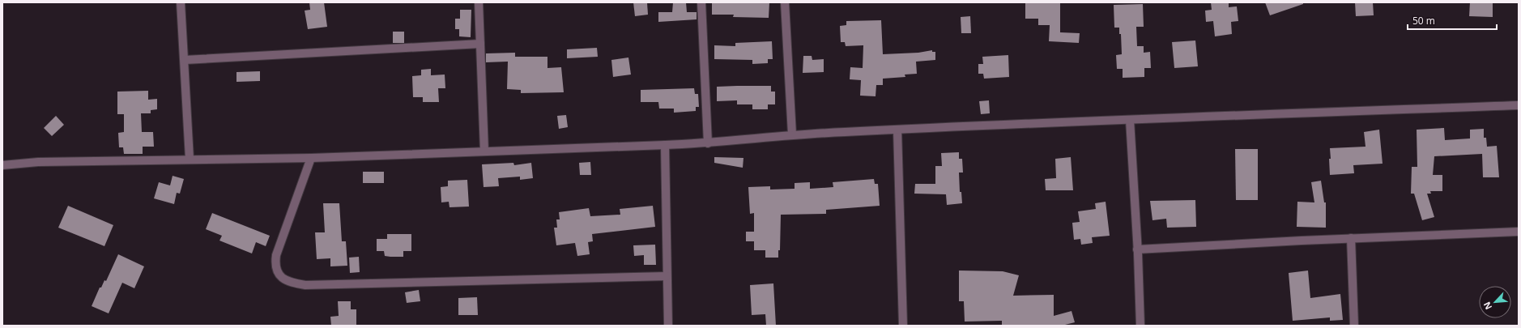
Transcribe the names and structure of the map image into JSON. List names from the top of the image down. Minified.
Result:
{"scale_bar":"50 m","north":"bottom left"}
